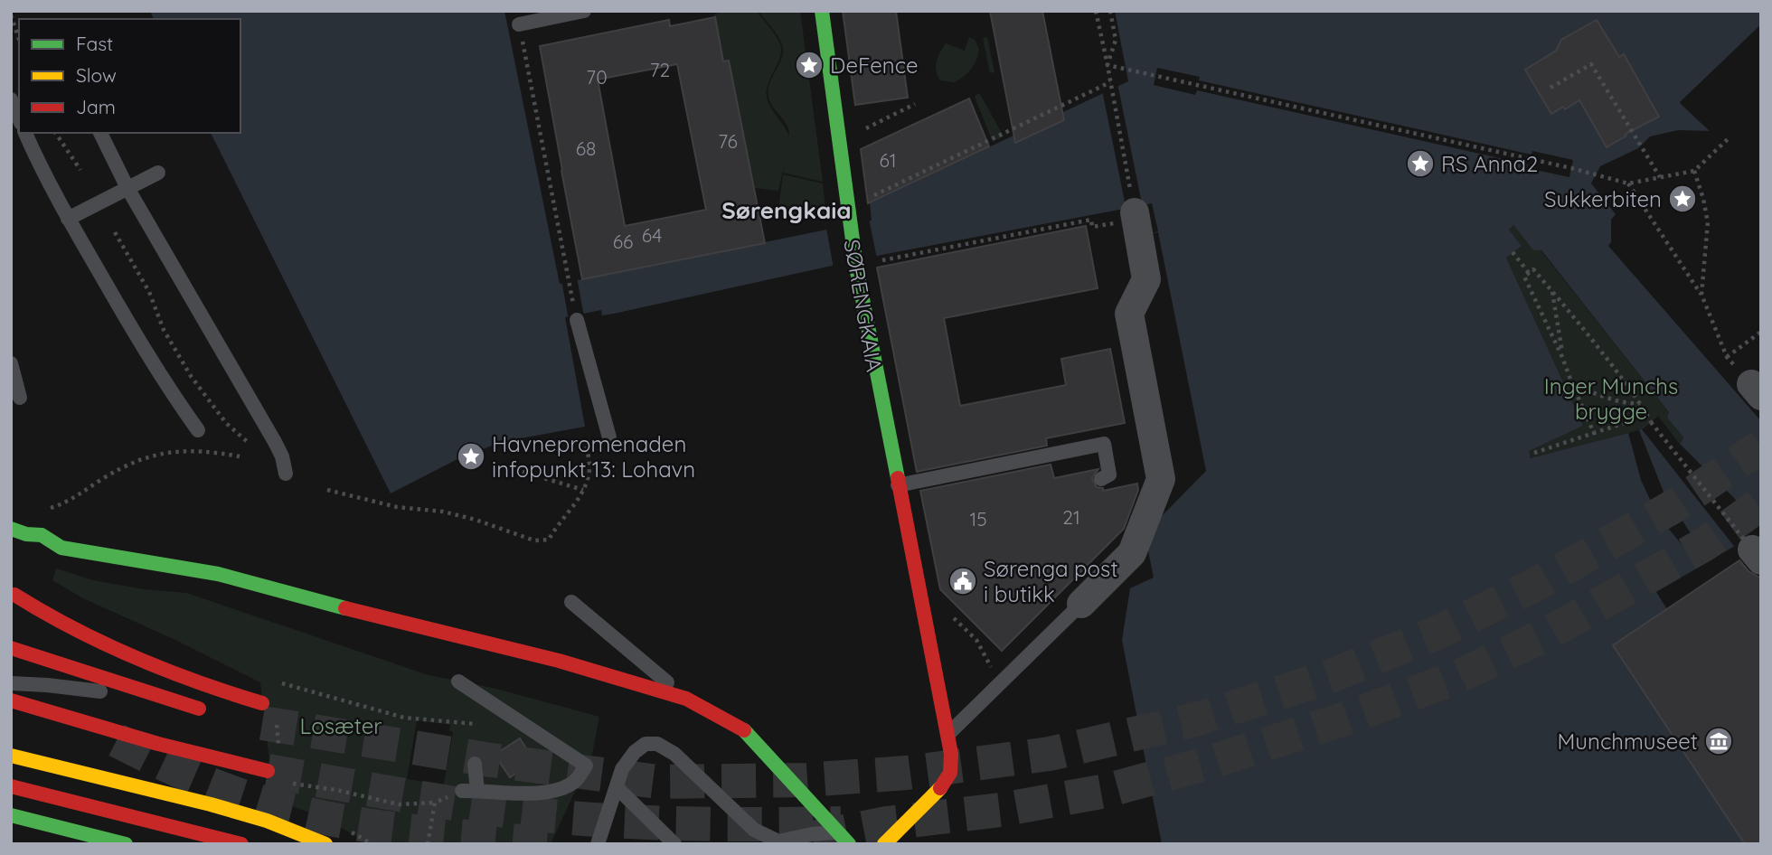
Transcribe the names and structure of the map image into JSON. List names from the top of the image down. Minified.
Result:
{"streets":{"main road":["SØRENGKAIA"]},"districts":["Sørengkaia"],"parks":["Inger Munchs brygge","Losæter"],"places":{"place":["DeFence","RS Anna2","Sukkerbiten","Havnepromenaden infopunkt 13: Lohavn"],"public building":["Sørenga post i butikk"],"museum":["Munchmuseet"]},"house_numbers":["72","70","76","68","61","64","66","21","15"],"legend":["Fast","Slow","Jam"]}
